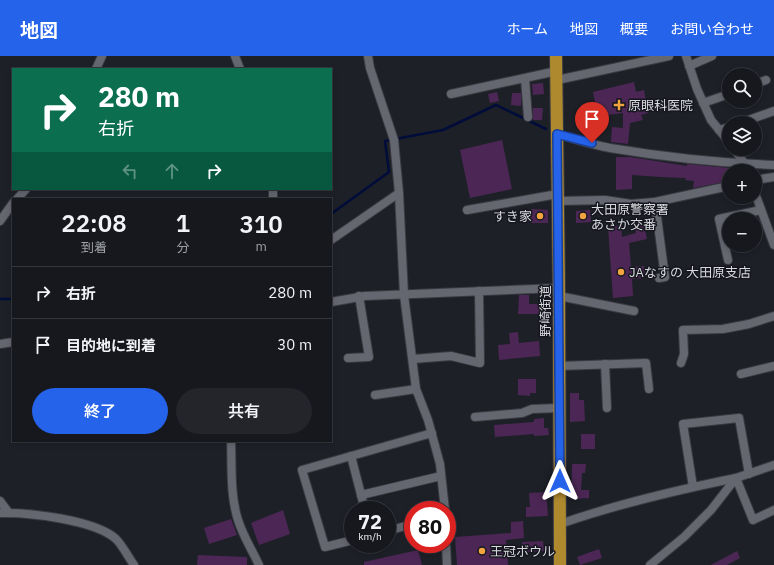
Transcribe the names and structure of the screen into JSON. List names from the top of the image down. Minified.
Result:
{"streets":{"highway":["野崎街道"]},"places":{"health":["原眼科医院"],"other":["すき家","大田原警察署 あさか交番","JAなすの 大田原支店","王冠ボウル"]},"page":{"header":"地図","nav":["ホーム","地図","概要","お問い合わせ"],"map_buttons":["+","−"],"turn":["280 m","右折"],"eta":["22:08","到着","1","分","310","m"],"list":[{"name":"右折","value":"280 m"},{"name":"目的地に到着","value":"30 m"}],"buttons":["終了","共有"],"speed":"72 km/h","limit":"80"}}
